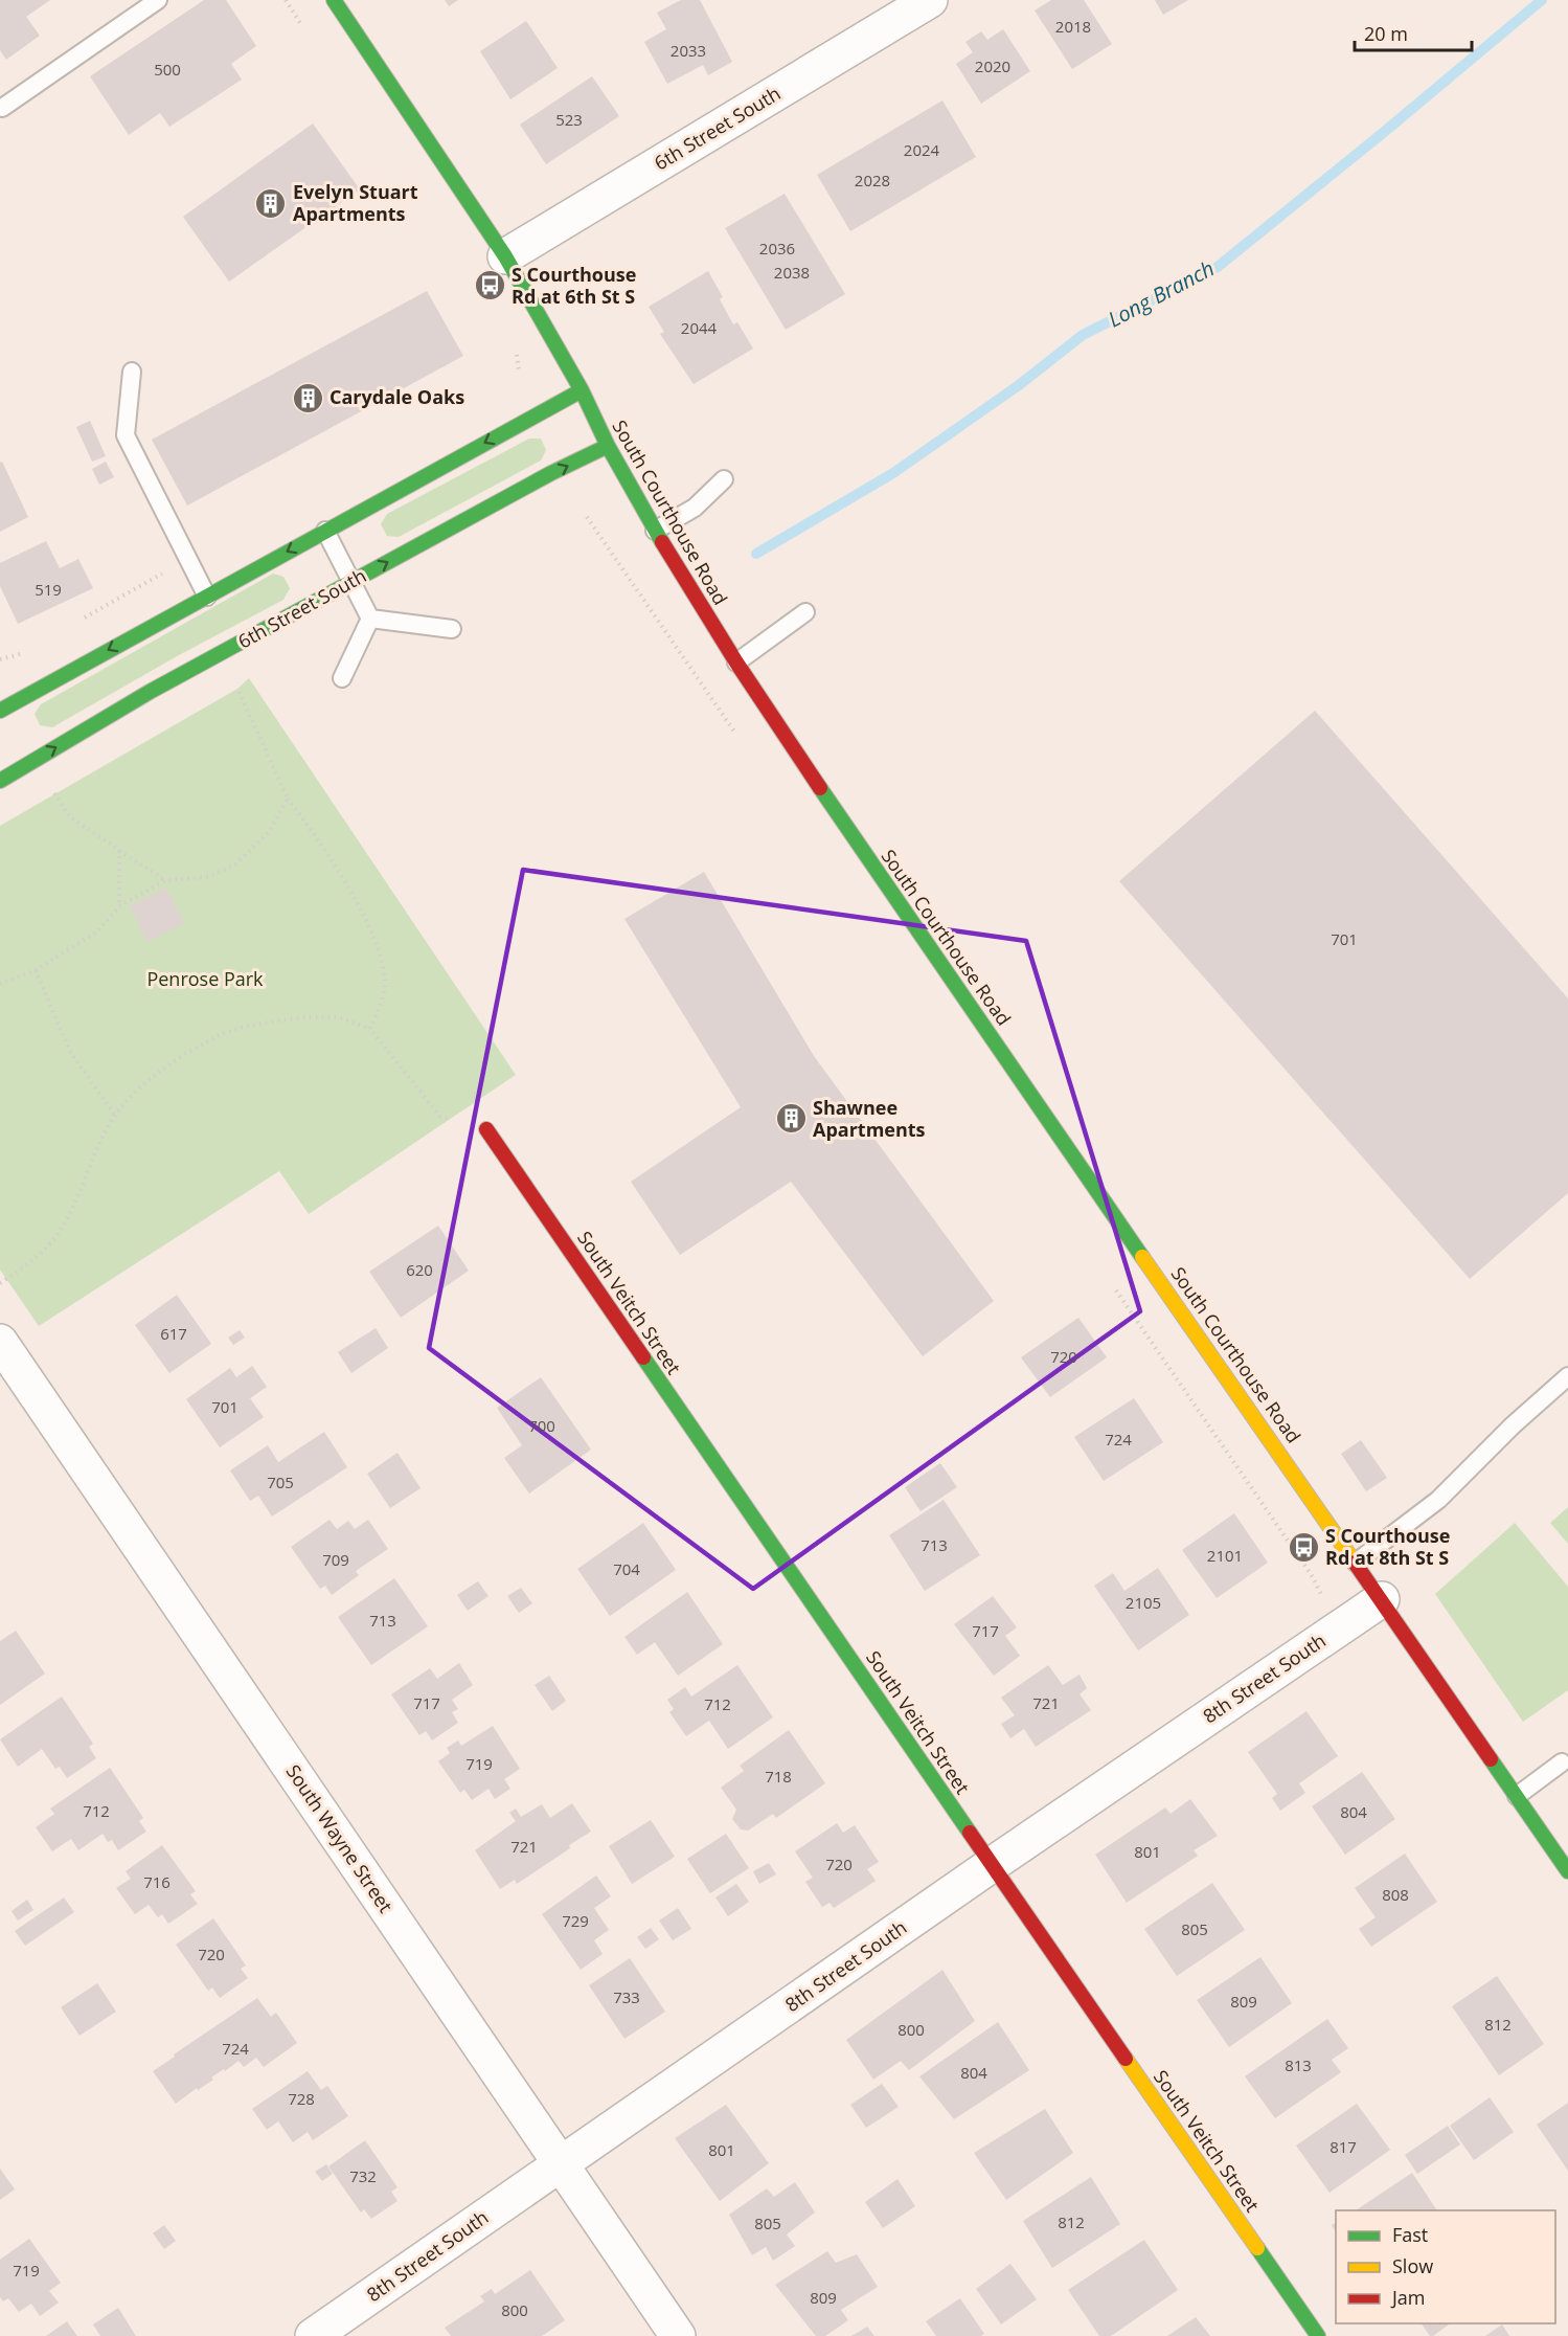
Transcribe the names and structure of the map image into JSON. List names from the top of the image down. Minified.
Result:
{"streets":{"street":["6th Street South","South Courthouse Road","South Veitch Street","8th Street South","South Wayne Street"]},"crossings":[["6th Street South","South Courthouse Road"],["South Courthouse Road","8th Street South"],["South Veitch Street","8th Street South"],["8th Street South","South Wayne Street"]],"water":["Long Branch"],"parks":["Penrose Park"],"places":{"building":["Evelyn Stuart Apartments","Carydale Oaks","Shawnee Apartments"],"bus stop":["S Courthouse Rd at 6th St S","S Courthouse Rd at 8th St S"]},"house_numbers":["2018","2033","2020","500","523","2024","2028","2036","2038","2044","519","701","620","617","720","701","700","724","705","713","2101","709","704","2105","713","717","717","721","712","719","718","712","804","721","801","720","716","808","729","805","720","733","809","812","800","724","813","804","728","817","801","732","812","805","719","809","800"],"legend":["Fast","Slow","Jam"],"scale_bar":"20 m"}
